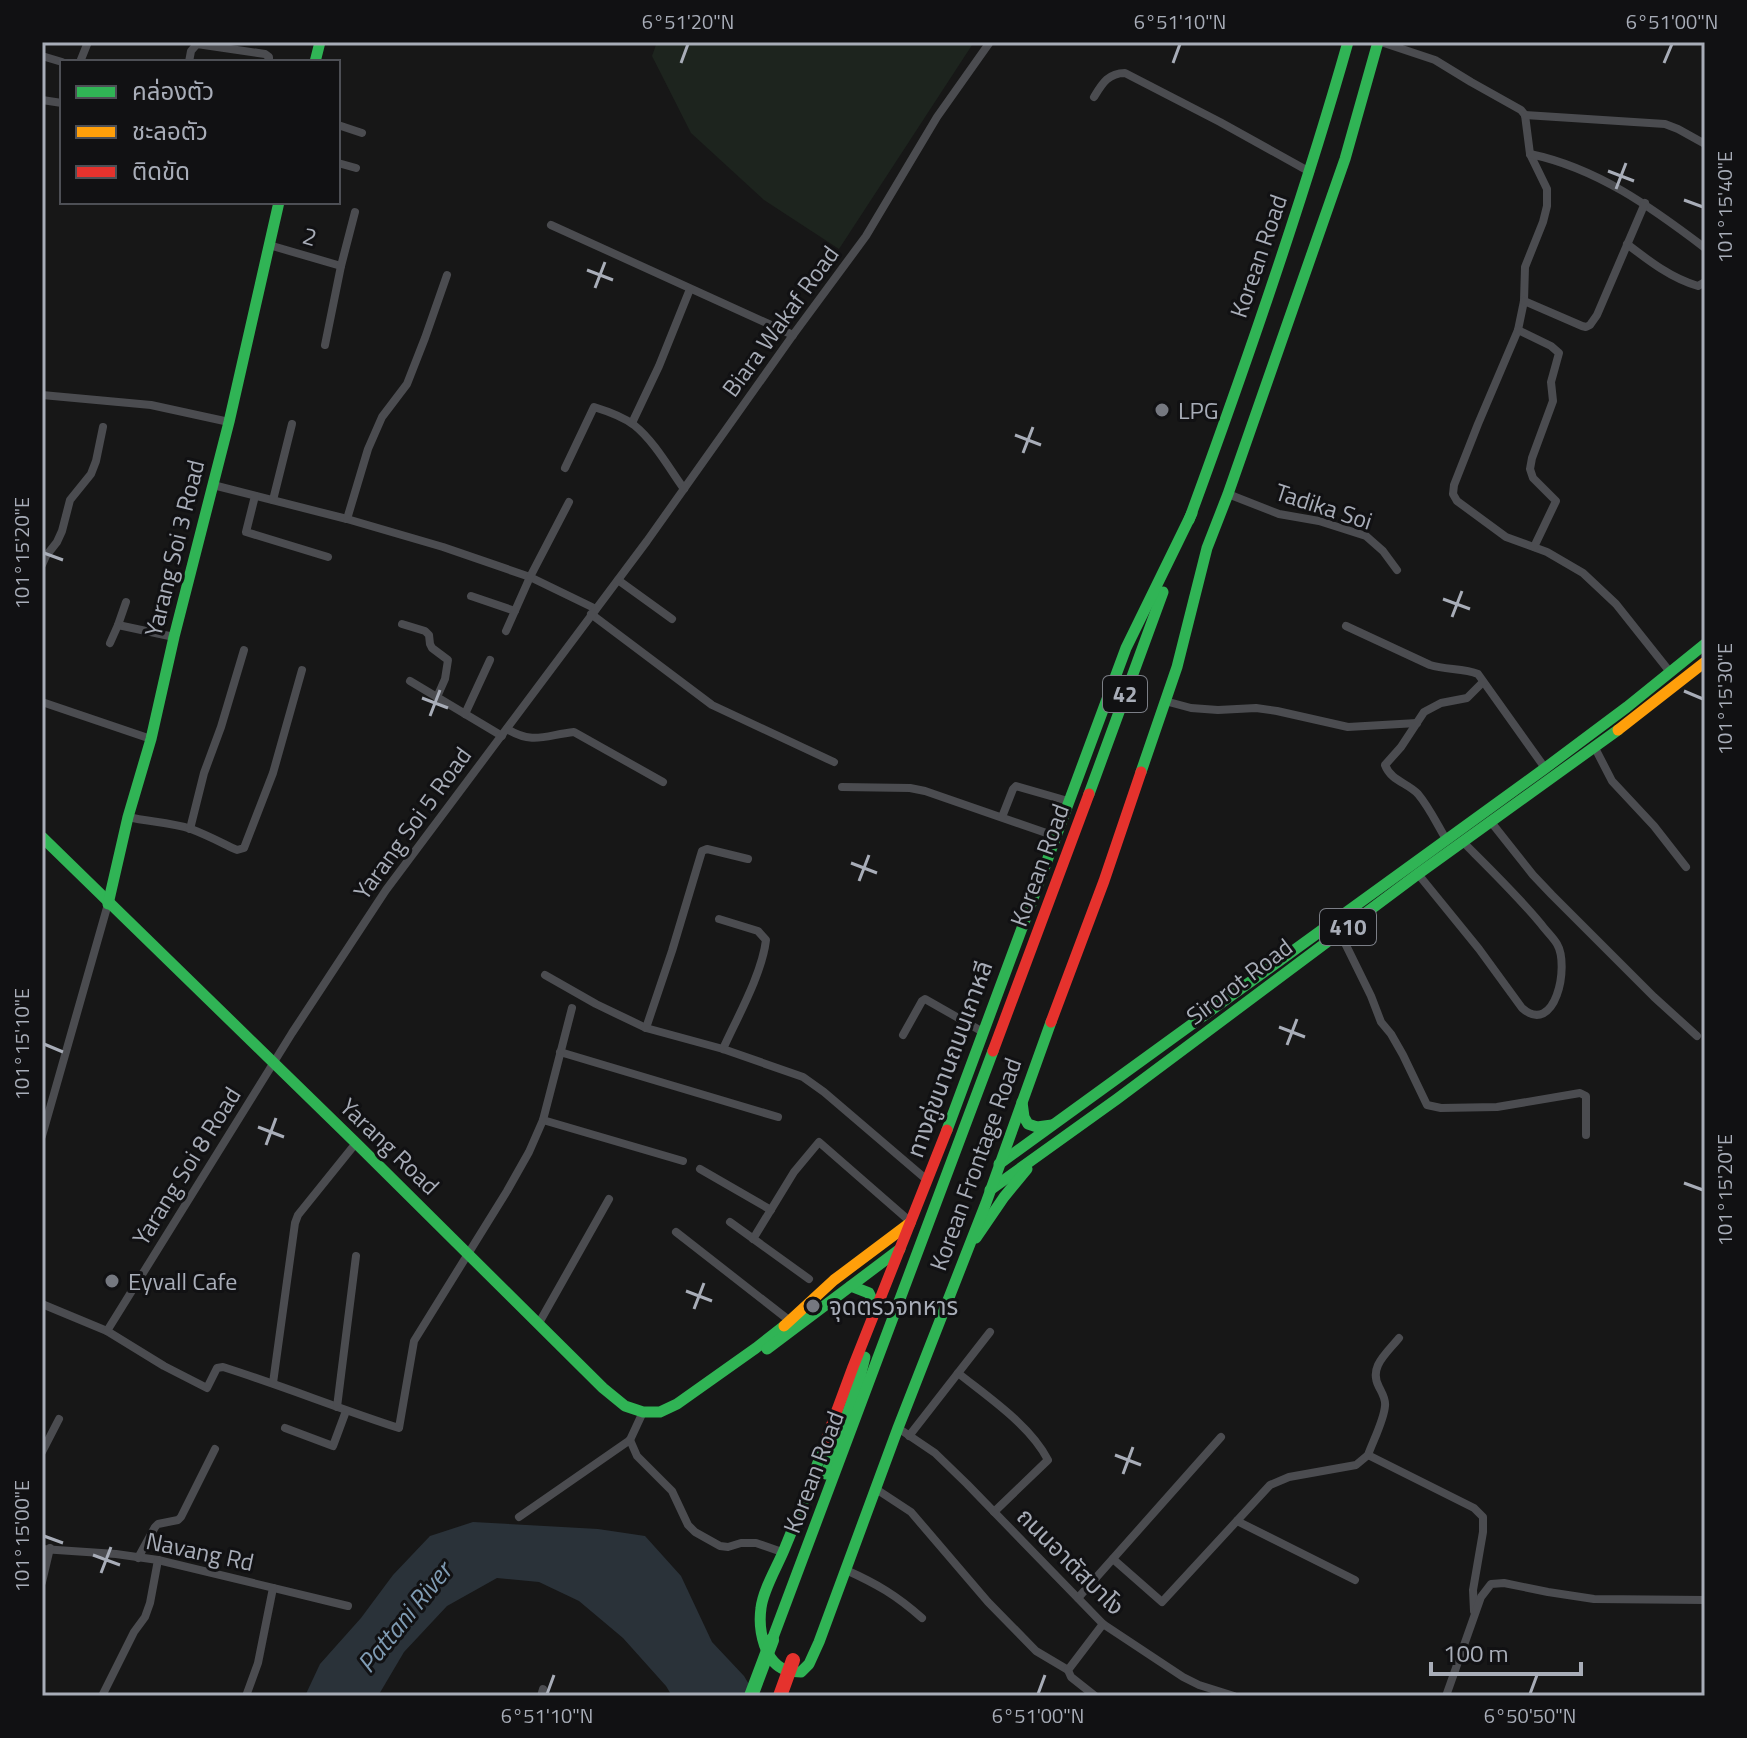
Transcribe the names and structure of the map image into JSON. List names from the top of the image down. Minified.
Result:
{"streets":{"main road":["Korean Road","Yarang Soi 3 Road","42","410","Sirorot Road","ทางคู่ขนานถนนเกาหลี","Yarang Road","Korean Frontage Road"],"street":["2","Biara Wakaf Road","Tadika Soi","Yarang Soi 5 Road","Yarang Soi 8 Road","Navang Rd","ถนนอาตัสบาโง"]},"crossings":[["2","Yarang Soi 3 Road"],["Korean Road","Tadika Soi"],["Korean Road","ทางคู่ขนานถนนเกาหลี"],["Korean Road","Korean Frontage Road"],["Biara Wakaf Road","Yarang Soi 5 Road"],["Yarang Soi 3 Road","Yarang Road"],["Yarang Soi 5 Road","Yarang Road"],["Yarang Soi 5 Road","Yarang Soi 8 Road"],["Sirorot Road","Korean Frontage Road"],["ทางคู่ขนานถนนเกาหลี","Korean Frontage Road"],["Yarang Road","Yarang Soi 8 Road"],["Korean Frontage Road","ถนนอาตัสบาโง"]],"water":["Pattani River"],"places":["LPG","Eyvall Cafe","จุดตรวจทหาร"],"legend":["คล่องตัว","ชะลอตัว","ติดขัด"],"scale_bar":"100 m","coordinates":["6°51'20\"N","6°51'10\"N","6°51'00\"N","101°15'40\"E","101°15'20\"E","101°15'30\"E","101°15'10\"E","101°15'00\"E","6°50'50\"N"]}
